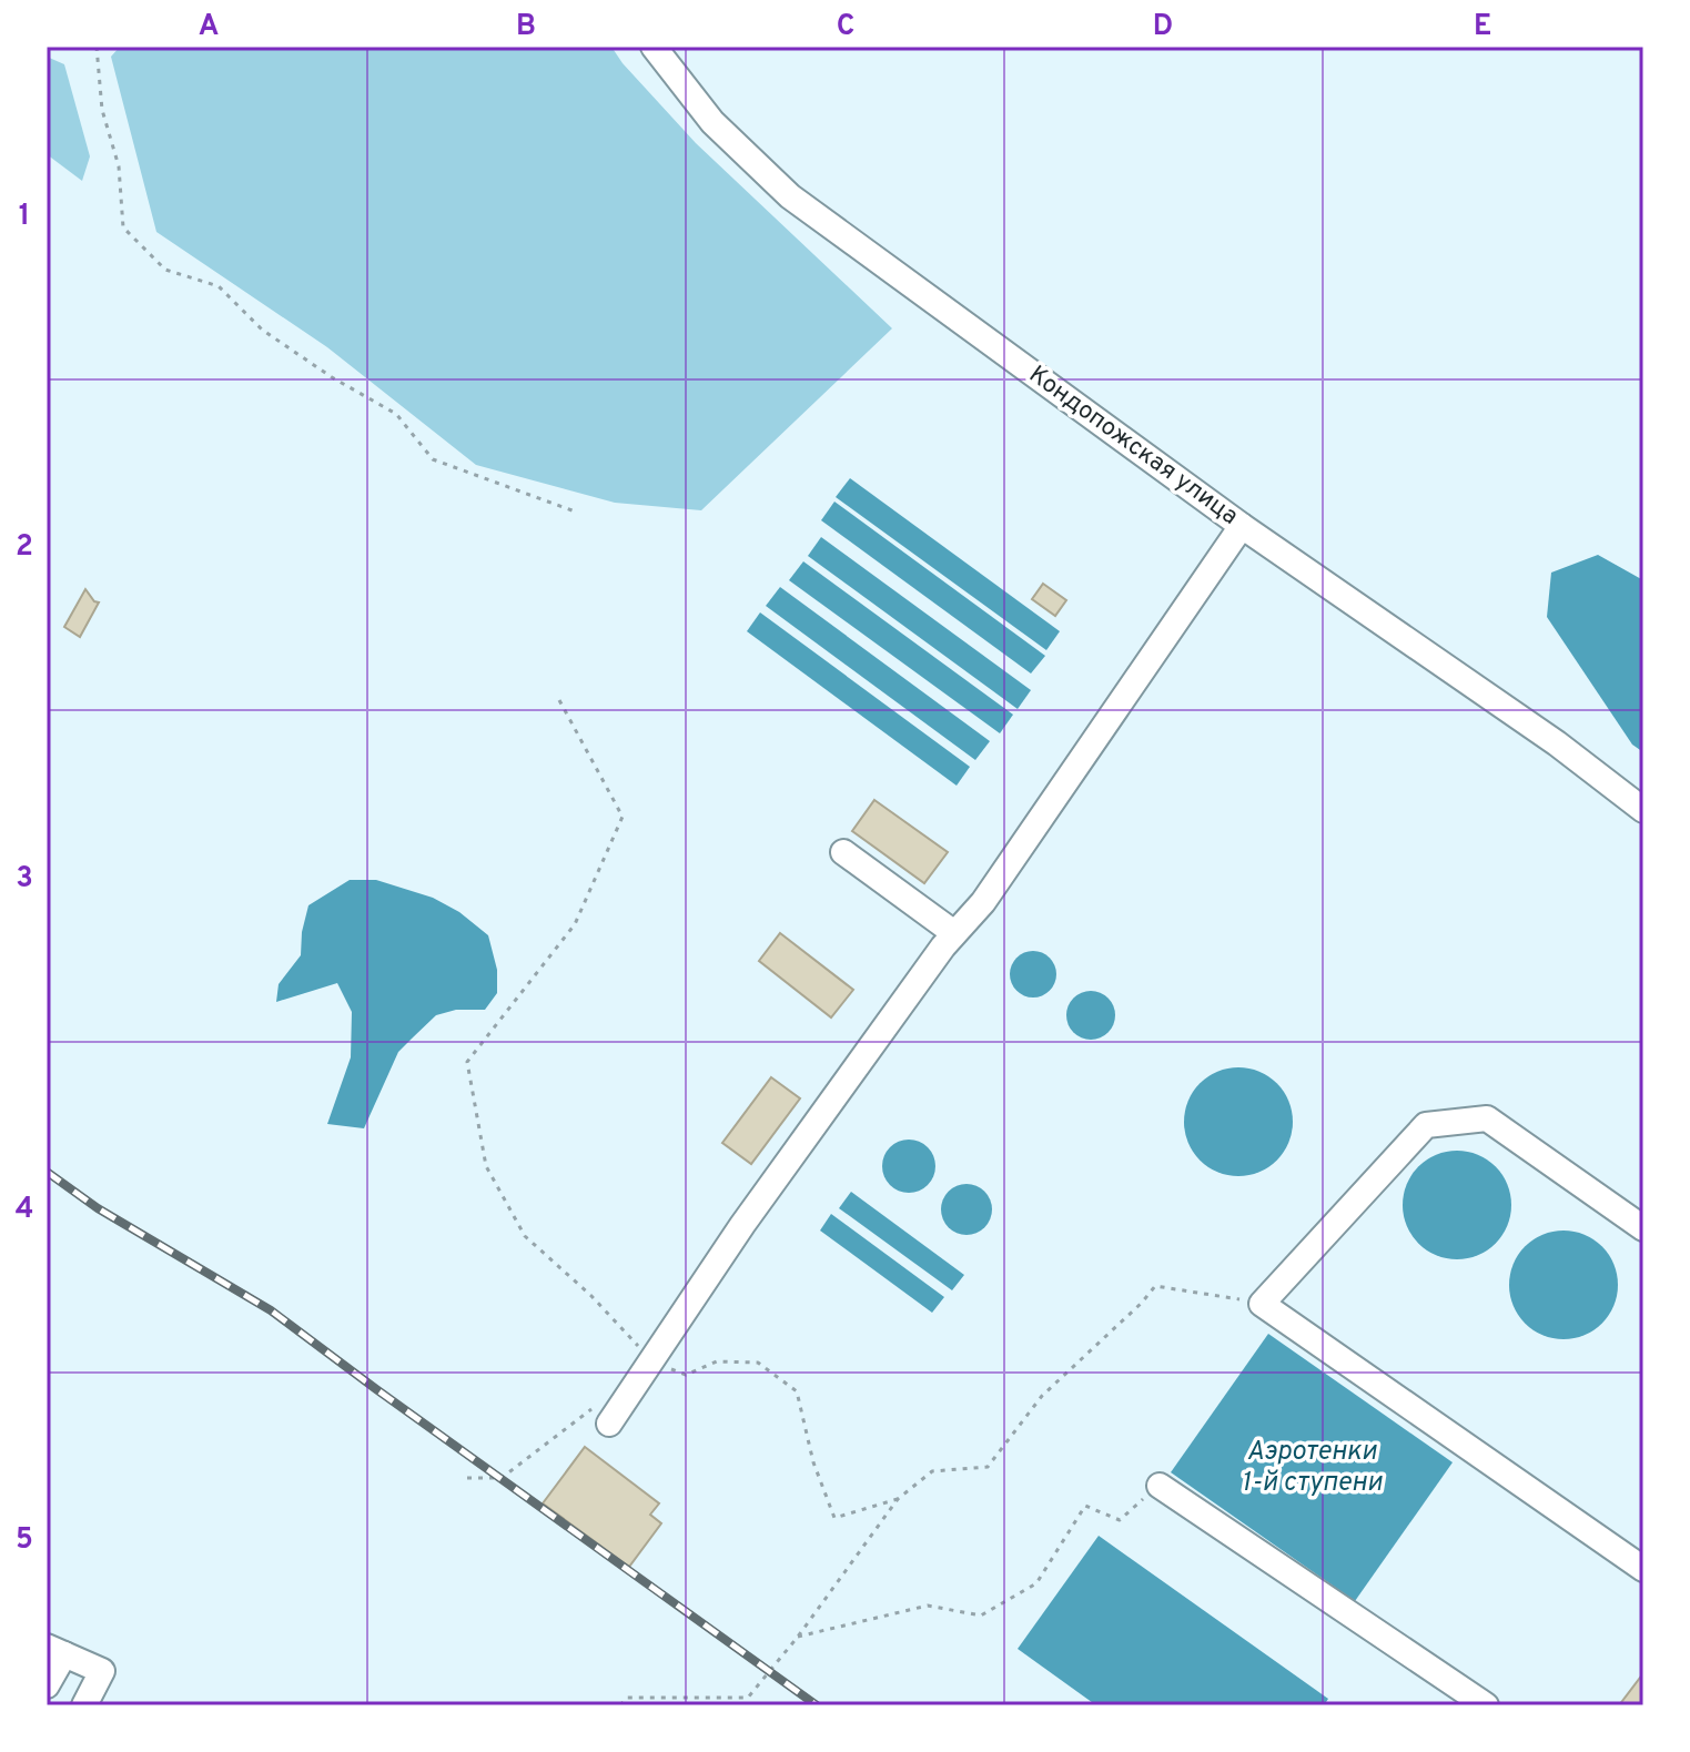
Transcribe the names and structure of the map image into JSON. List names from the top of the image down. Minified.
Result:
{"streets":{"street":["Кондопожская улица"]},"water":["Аэротенки 1-й ступени"],"grid":{"columns":["A","B","C","D","E"],"rows":["1","2","3","4","5"]}}
